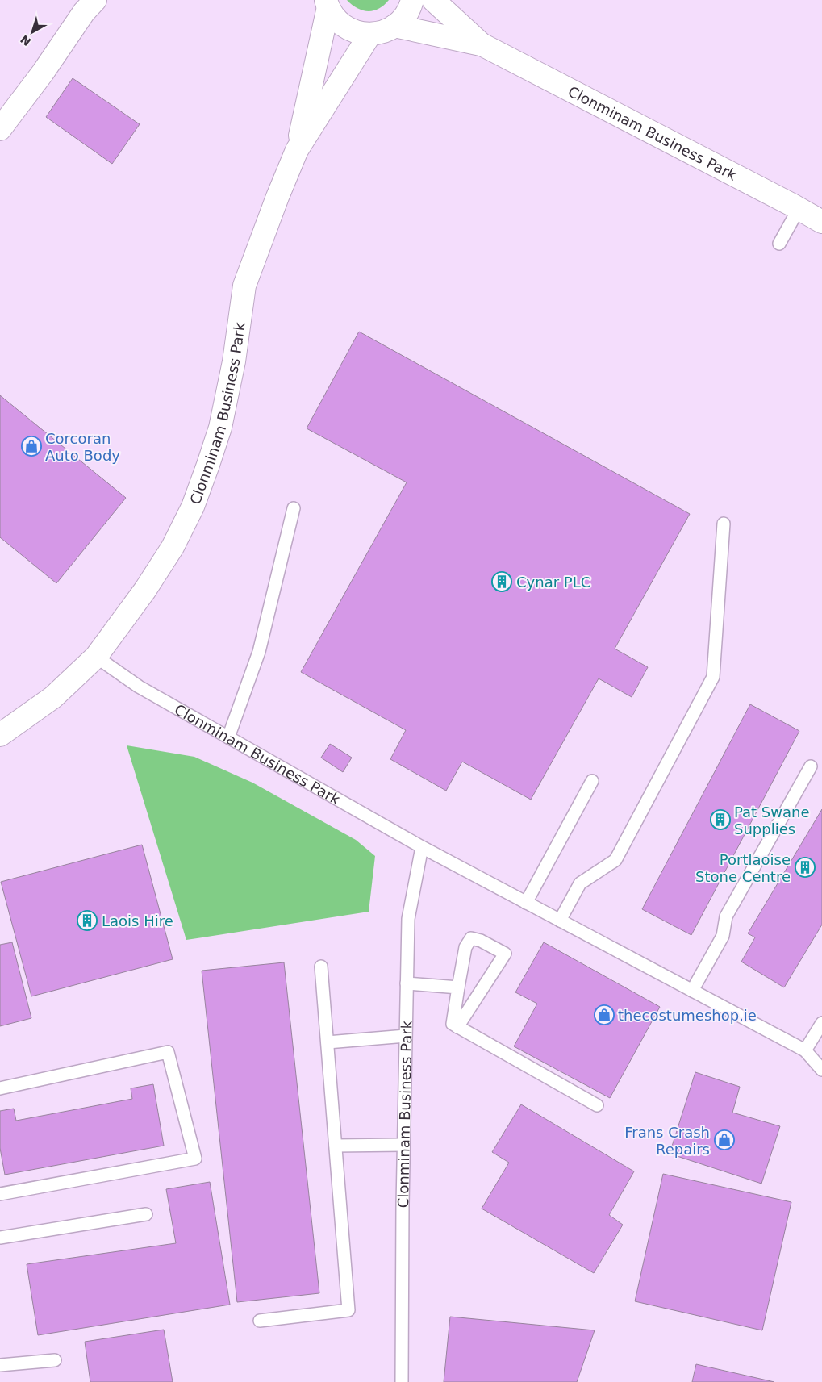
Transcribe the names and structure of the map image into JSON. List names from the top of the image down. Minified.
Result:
{"streets":{"street":["Clonminam Business Park"]},"places":{"shop":["Corcoran Auto Body","thecostumeshop.ie","Frans Crash Repairs"],"building":["Cynar PLC","Pat Swane Supplies","Portlaoise Stone Centre","Laois Hire"]},"north":"bottom left"}
